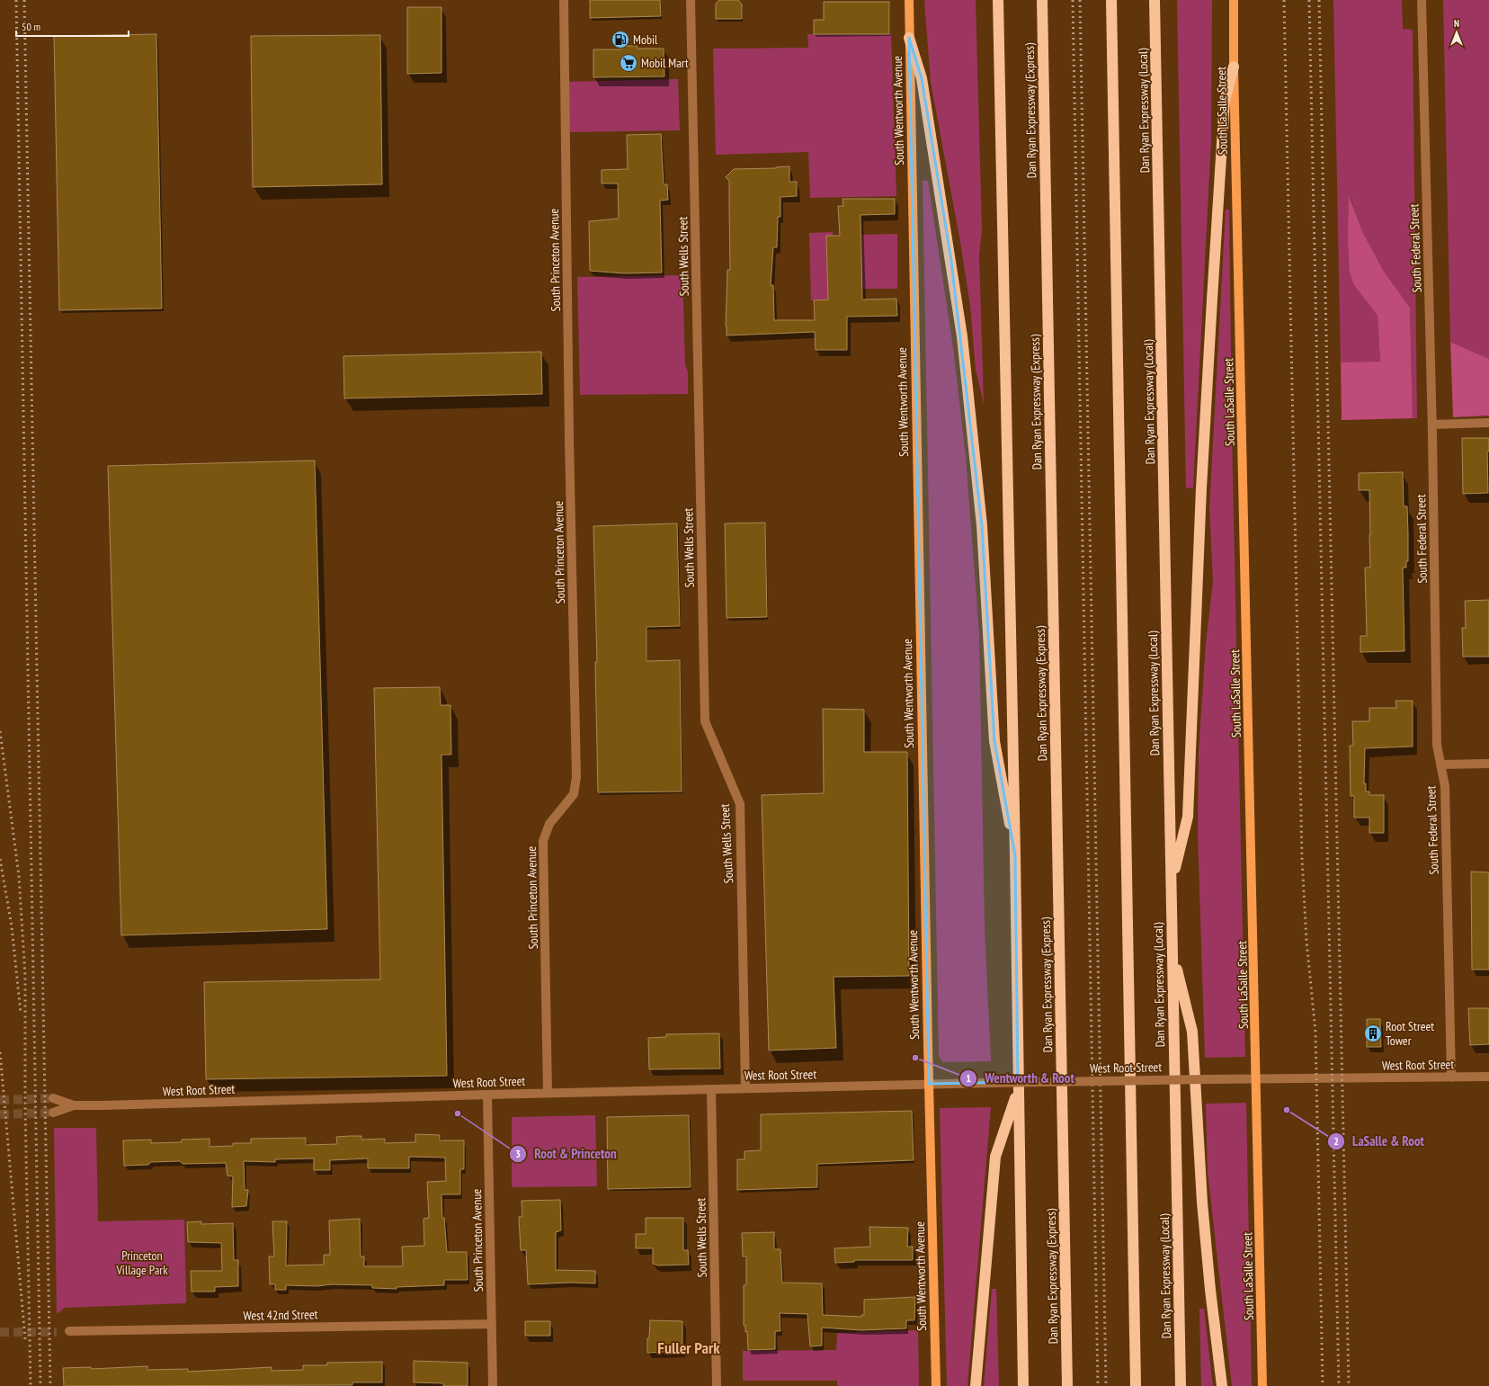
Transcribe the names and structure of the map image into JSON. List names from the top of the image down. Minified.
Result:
{"streets":{"highway":["Dan Ryan Expressway (Express)","Dan Ryan Expressway (Local)"],"main road":["South Wentworth Avenue","South LaSalle Street"],"street":["South Federal Street","South Wells Street","South Princeton Avenue","West Root Street","West 42nd Street"]},"crossings":[["South Wentworth Avenue","West Root Street"],["South LaSalle Street","West Root Street"],["South Federal Street","West Root Street"],["South Wells Street","West Root Street"],["South Princeton Avenue","West Root Street"],["South Princeton Avenue","West 42nd Street"]],"districts":["Fuller Park"],"parks":["Princeton Village Park"],"places":{"fuel station":["Mobil"],"supermarket":["Mobil Mart"],"building":["Root Street Tower"],"other":["Wentworth & Root","LaSalle & Root","Root & Princeton"]},"scale_bar":"50 m","north":"top"}
